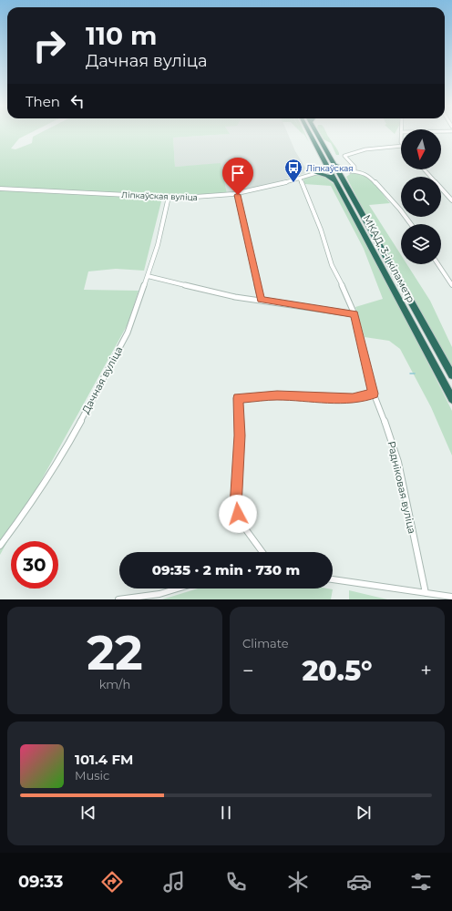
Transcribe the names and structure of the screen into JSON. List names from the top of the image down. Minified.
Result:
{"streets":{"highway":["МКАД, 3-і кіламетр"],"street":["Ліпкаўская вуліца","Дачная вуліца","Радніковая вуліца"]},"crossings":[["Ліпкаўская вуліца","Дачная вуліца"],["Ліпкаўская вуліца","Радніковая вуліца"]],"places":{"bus stop":["Ліпкаўская"]},"north":"bottom","page":{"turn":["110 m","Дачная вуліца"],"then":"Then","limit":"30","trip":"09:35 · 2 min · 730 m","tile":[["22","km/h"],"Climate"],"heat":["−","20.5°","+"],"song":["101.4 FM","Music"],"tabs":"09:33"}}
